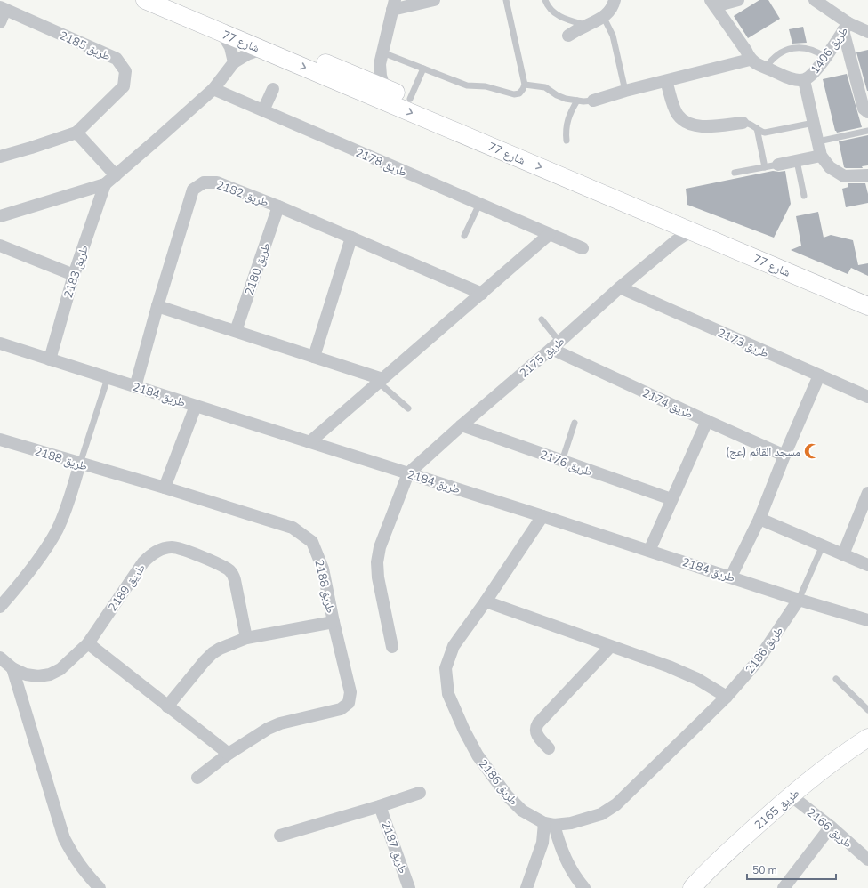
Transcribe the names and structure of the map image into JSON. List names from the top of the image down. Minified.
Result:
{"streets":{"street":["شارع 77","طريق 2185","طريق 1406","طريق 2178","طريق 2182","طريق 2180","طريق 2183","طريق 2173","طريق 2175","طريق 2184","طريق 2174","طريق 2188","طريق 2176","طريق 2189","طريق 2186","طريق 2165","طريق 2166","طريق 2187"]},"crossings":[["شارع 77","طريق 2175"],["طريق 2182","طريق 2180"],["طريق 2182","طريق 2184"],["طريق 2183","طريق 2184"],["طريق 2173","طريق 2175"],["طريق 2175","طريق 2184"],["طريق 2175","طريق 2174"],["طريق 2175","طريق 2176"],["طريق 2184","طريق 2186"],["طريق 2165","طريق 2166"]],"places":{"mosque":["مسجد القائم (عج)"]},"scale_bar":"50 m"}
